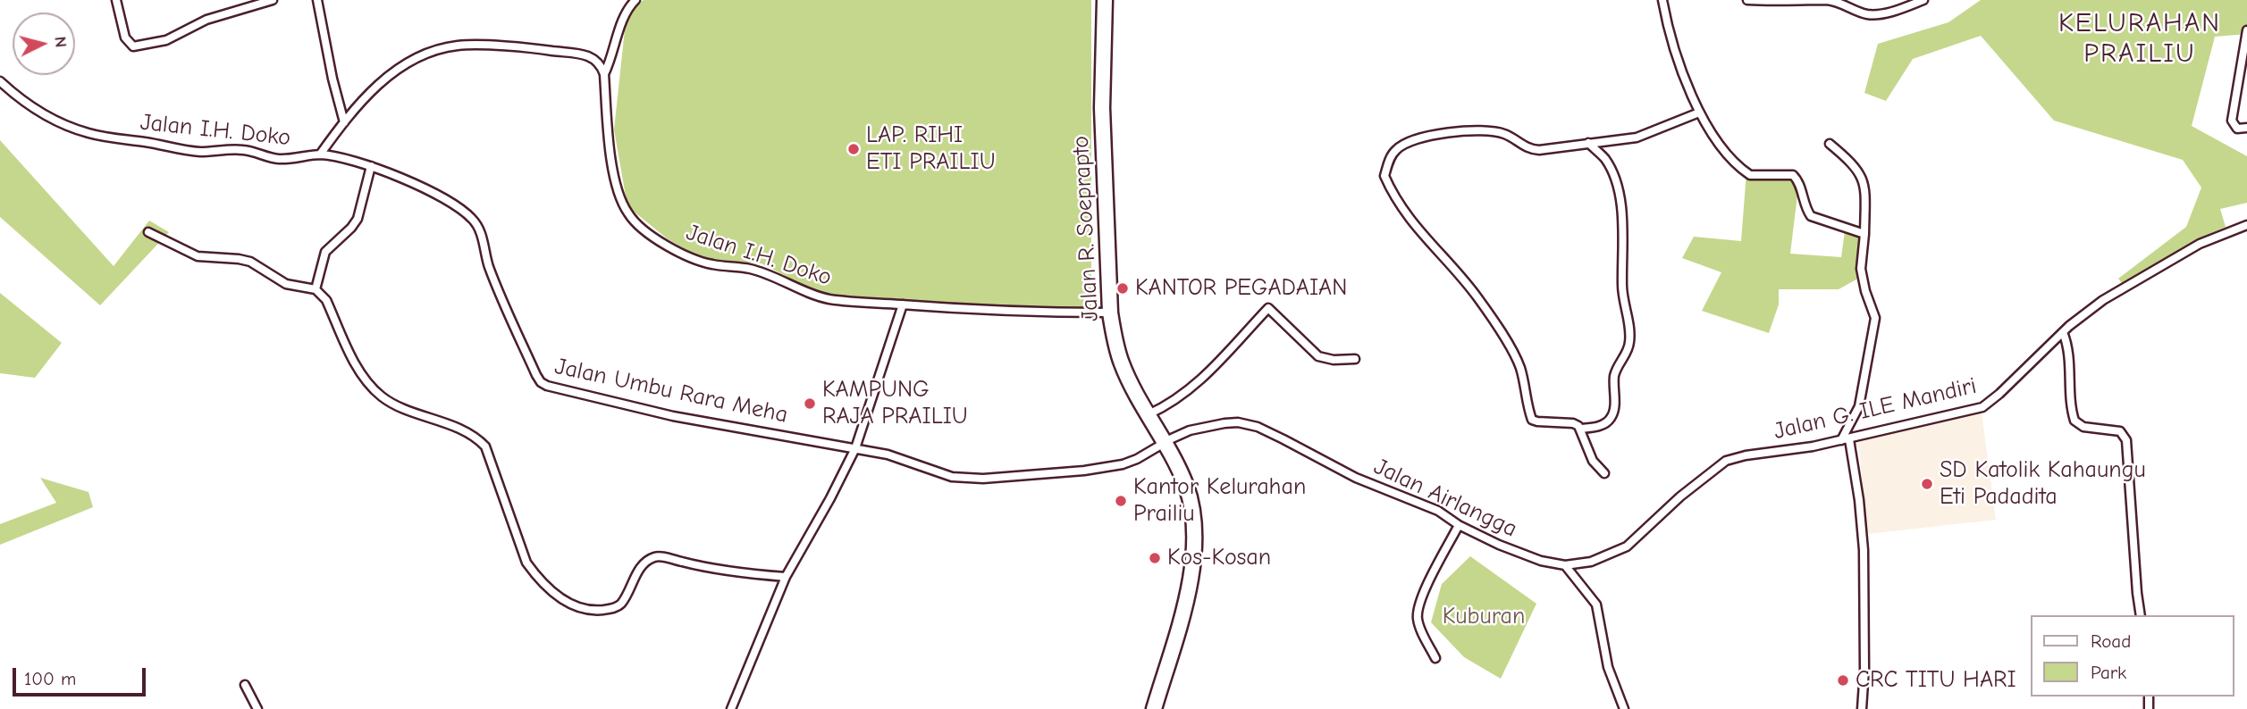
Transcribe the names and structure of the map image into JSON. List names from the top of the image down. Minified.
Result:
{"streets":{"highway":["Jalan R. Soeprapto"],"street":["Jalan I.H. Doko","Jalan Umbu Rara Meha","Jalan G. ILE Mandiri","Jalan Airlangga"]},"crossings":[["Jalan I.H. Doko","Jalan R. Soeprapto"],["Jalan I.H. Doko","Jalan Umbu Rara Meha"],["Jalan R. Soeprapto","Jalan Umbu Rara Meha"],["Jalan R. Soeprapto","Jalan Airlangga"],["Jalan Umbu Rara Meha","Jalan Airlangga"],["Jalan G. ILE Mandiri","Jalan Airlangga"]],"districts":["KELURAHAN PRAILIU"],"parks":["Kuburan"],"places":["LAP. RIHI ETI PRAILIU","KANTOR PEGADAIAN","KAMPUNG RAJA PRAILIU","SD Katolik Kahaungu Eti Padadita","Kantor Kelurahan Prailiu","Kos-Kosan","CRC TITU HARI"],"legend":["Road","Park"],"scale_bar":"100 m","north":"right"}
